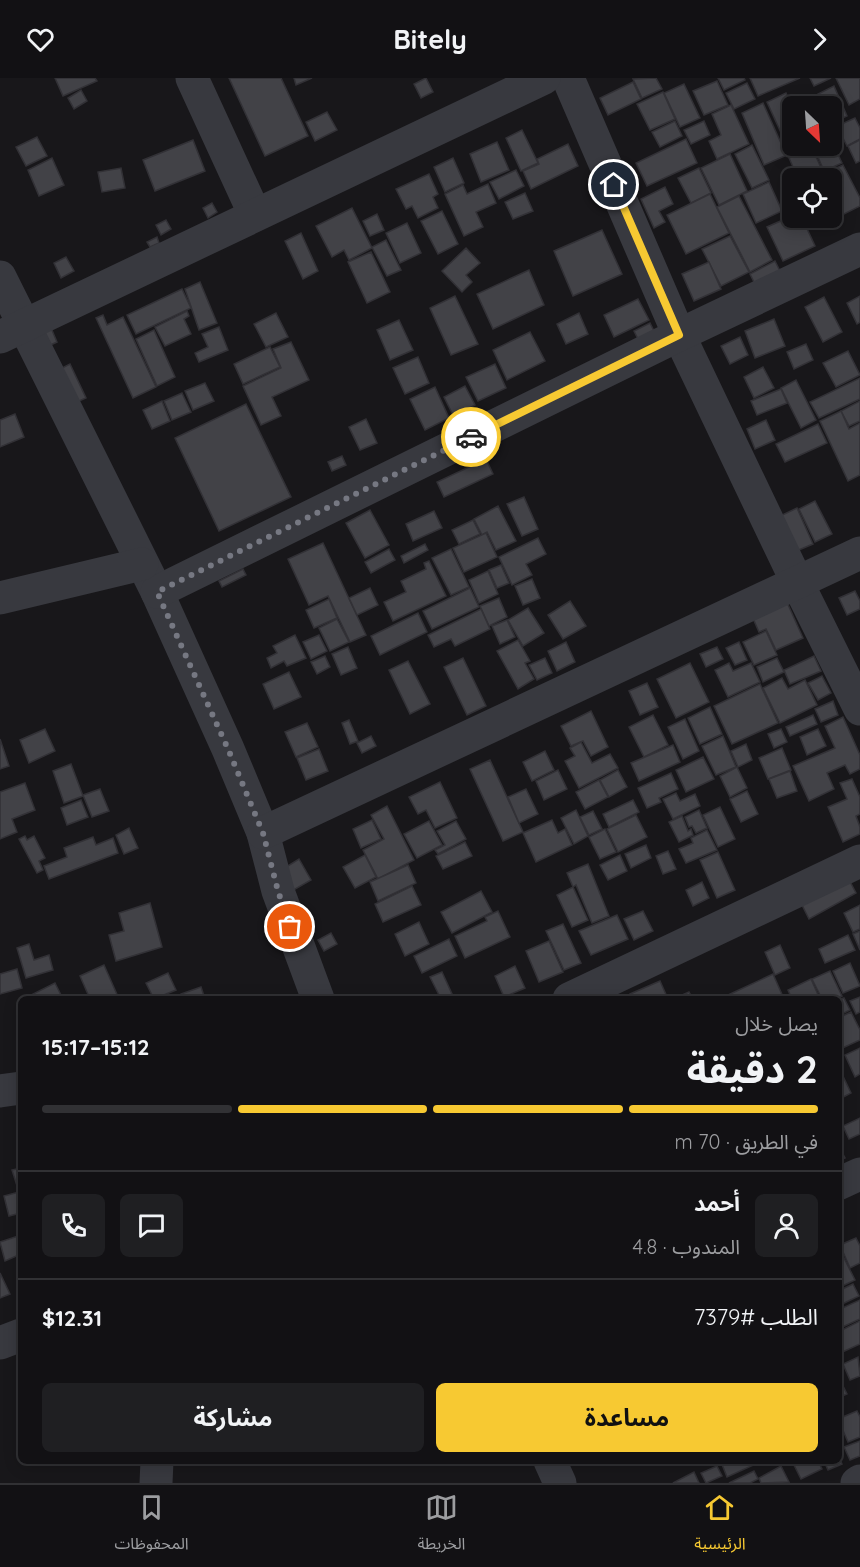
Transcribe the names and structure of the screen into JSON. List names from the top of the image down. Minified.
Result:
{"north":"bottom right","page":{"header":"Bitely","heading":["2 دقيقة","يصل خلال","15:12–15:17"],"panel":["أحمد","المندوب · 4.8","الطلب #7379","$12.31"],"bar":"في الطريق · 70 m","buttons":["مساعدة","مشاركة"],"tabs":["الرئيسية","الخريطة","المحفوظات"]}}
